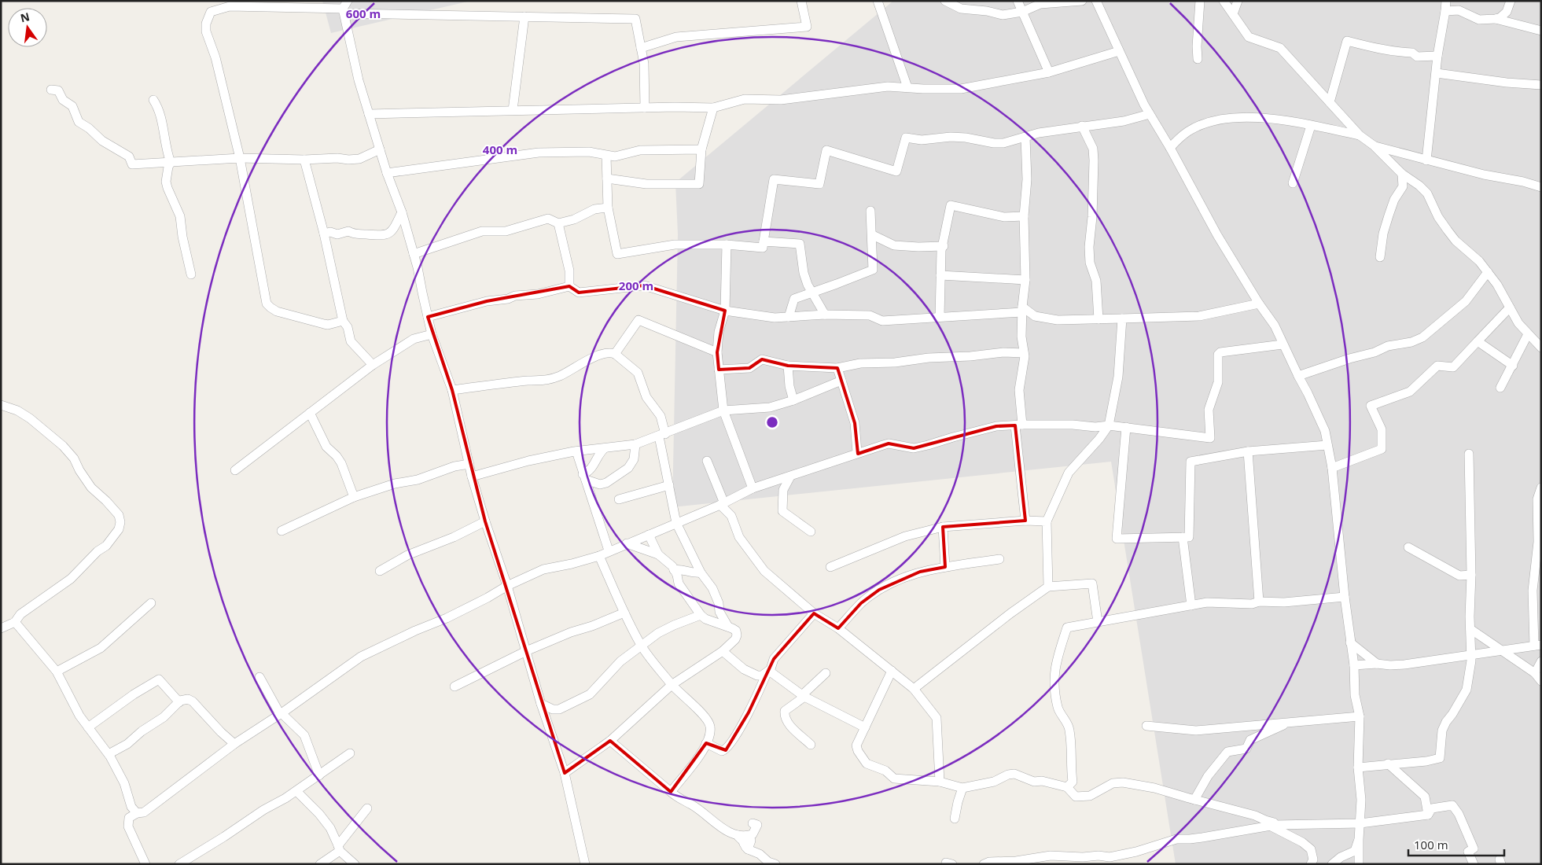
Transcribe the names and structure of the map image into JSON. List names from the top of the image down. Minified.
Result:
{"scale_bar":"100 m","north":"top","rings":["600 m","400 m","200 m"]}
